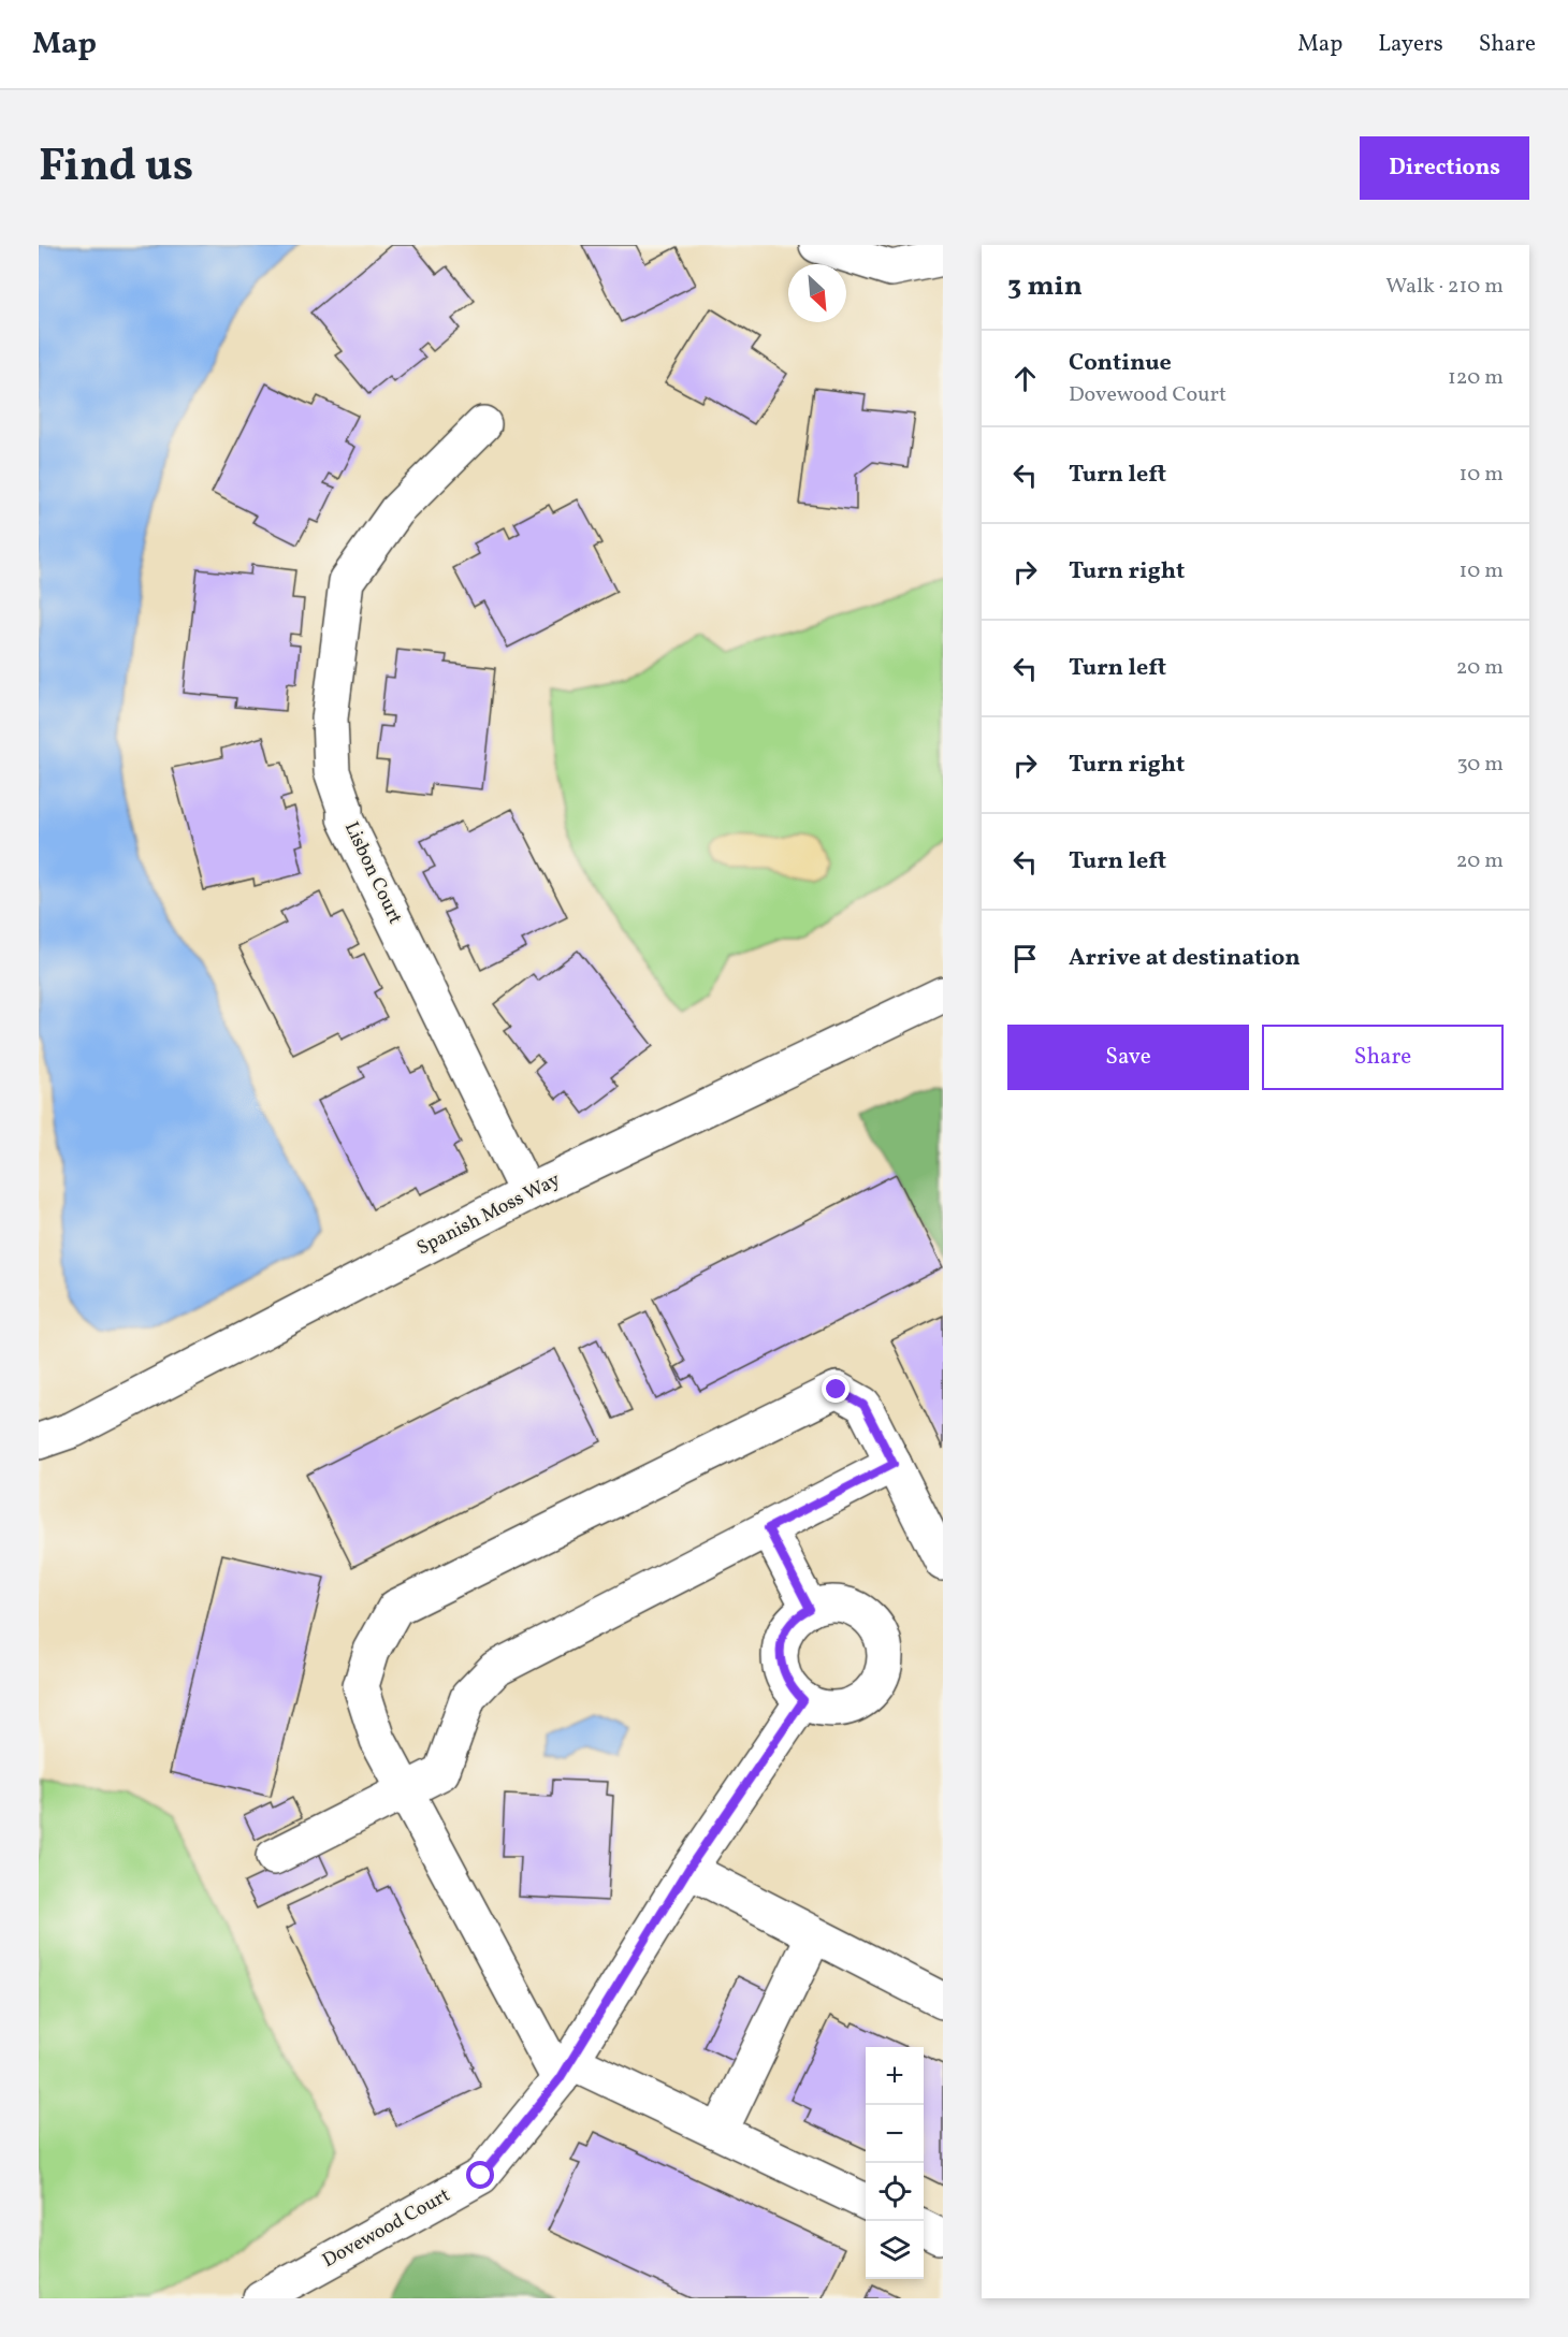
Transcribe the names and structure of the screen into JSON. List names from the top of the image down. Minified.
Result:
{"streets":{"street":["Lisbon Court","Spanish Moss Way","Dovewood Court"]},"crossings":[["Lisbon Court","Spanish Moss Way"]],"north":"bottom right","page":{"header":"Map","nav":["Map","Layers","Share"],"title":"Find us","buttons":["Directions",["Save","Share"]],"heading":["3 min","Walk · 210 m"],"list":[["Continue","Dovewood Court","120 m"],["Turn left","10 m"],["Turn right","10 m"],["Turn left","20 m"],["Turn right","30 m"],["Turn left","20 m"],"Arrive at destination"],"map_buttons":["+","−"]}}
